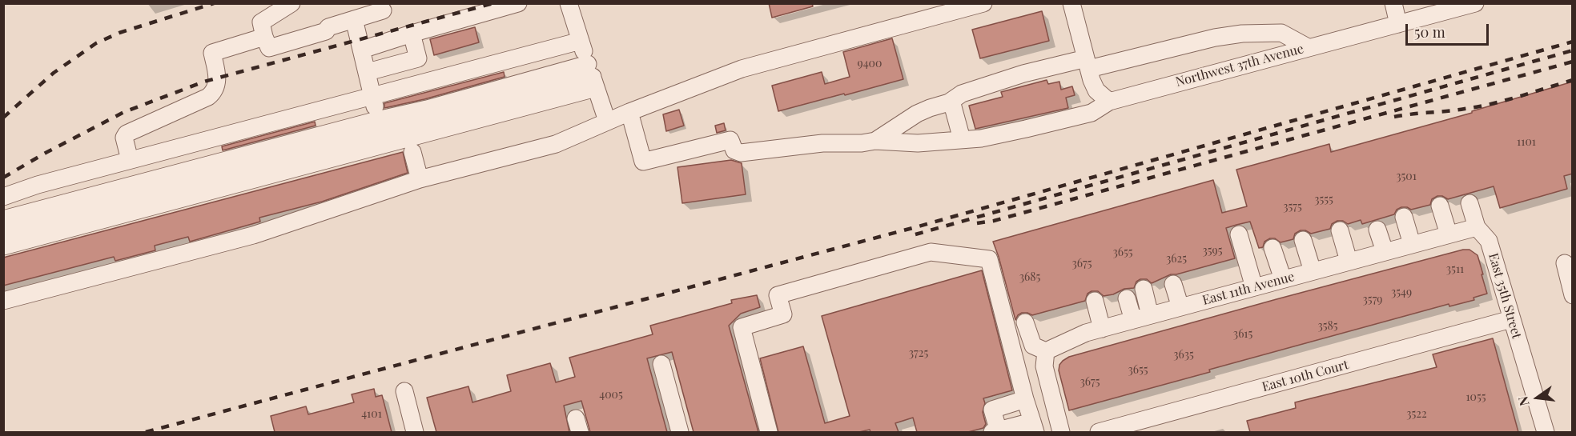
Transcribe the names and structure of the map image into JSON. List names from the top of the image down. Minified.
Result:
{"streets":{"street":["Northwest 37th Avenue","East 11th Avenue","East 35th Street","East 10th Court"]},"crossings":[["East 35th Street","East 10th Court"]],"house_numbers":["9400","1101","3501","3555","3575","3595","3655","3625","3675","3511","3685","3549","3579","3585","3615","3725","3635","3655","3675","4005","1055","4101","3522"],"scale_bar":"50 m","north":"left"}
